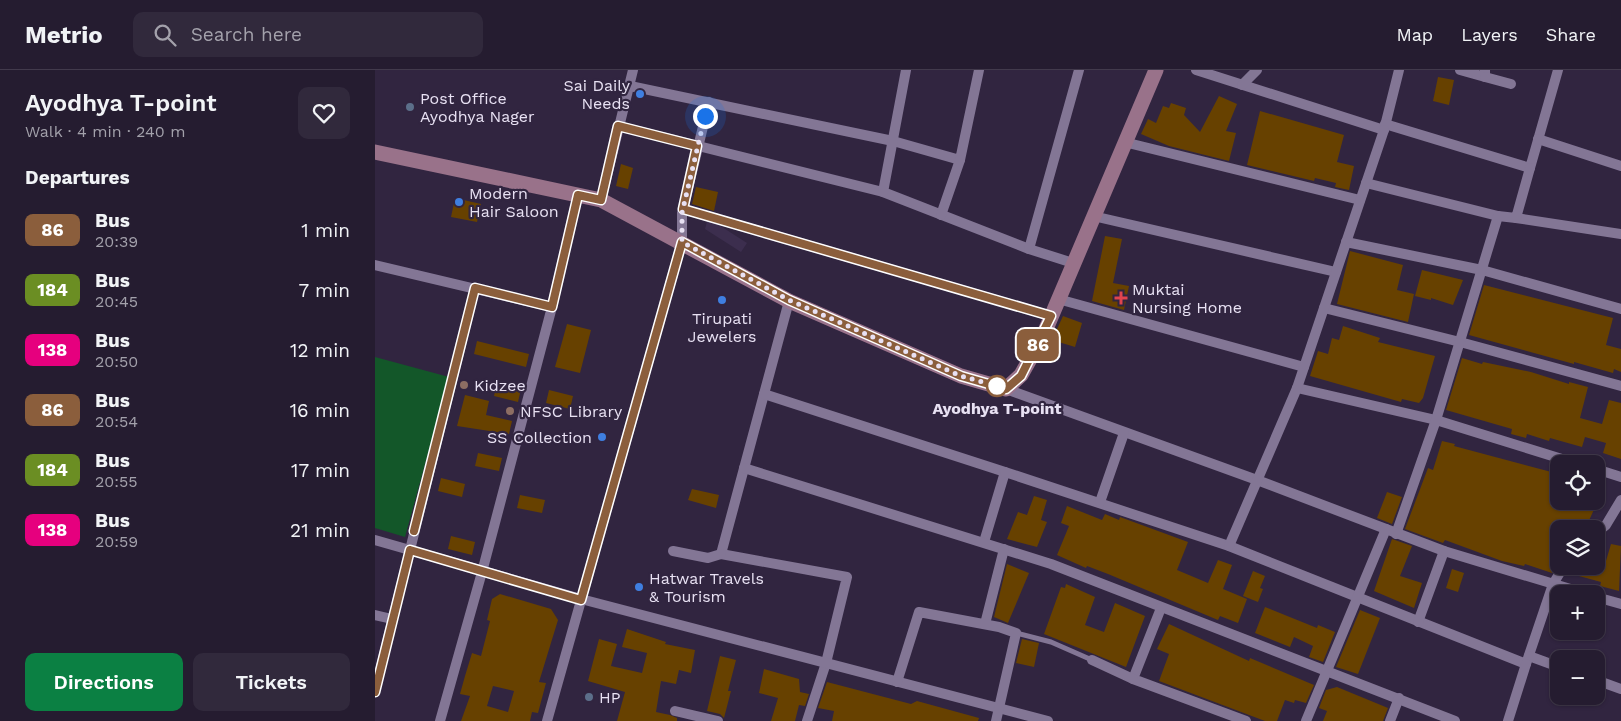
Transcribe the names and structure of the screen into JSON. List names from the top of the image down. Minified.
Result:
{"places":{"other":["Sai Daily Needs","Post Office Ayodhya Nager","Modern Hair Saloon","Tirupati Jewelers","Kidzee","Ayodhya T-point","NFSC Library","SS Collection","Hatwar Travels & Tourism","HP"],"health":["Muktai Nursing Home"]},"lines":["bus line 86"],"page":{"header":"Metrio","search":"Search here","nav":["Map","Layers","Share"],"heading":[["Ayodhya T-point","Walk · 4 min · 240 m"],"Departures"],"on_map":"86","list":[{"mark":"86","name":"Bus","note":"20:39","value":"1 min"},{"mark":"184","name":"Bus","note":"20:45","value":"7 min"},{"mark":"138","name":"Bus","note":"20:50","value":"12 min"},{"mark":"86","name":"Bus","note":"20:54","value":"16 min"},{"mark":"184","name":"Bus","note":"20:55","value":"17 min"},{"mark":"138","name":"Bus","note":"20:59","value":"21 min"}],"map_buttons":["+","−"],"buttons":["Directions","Tickets"]}}
